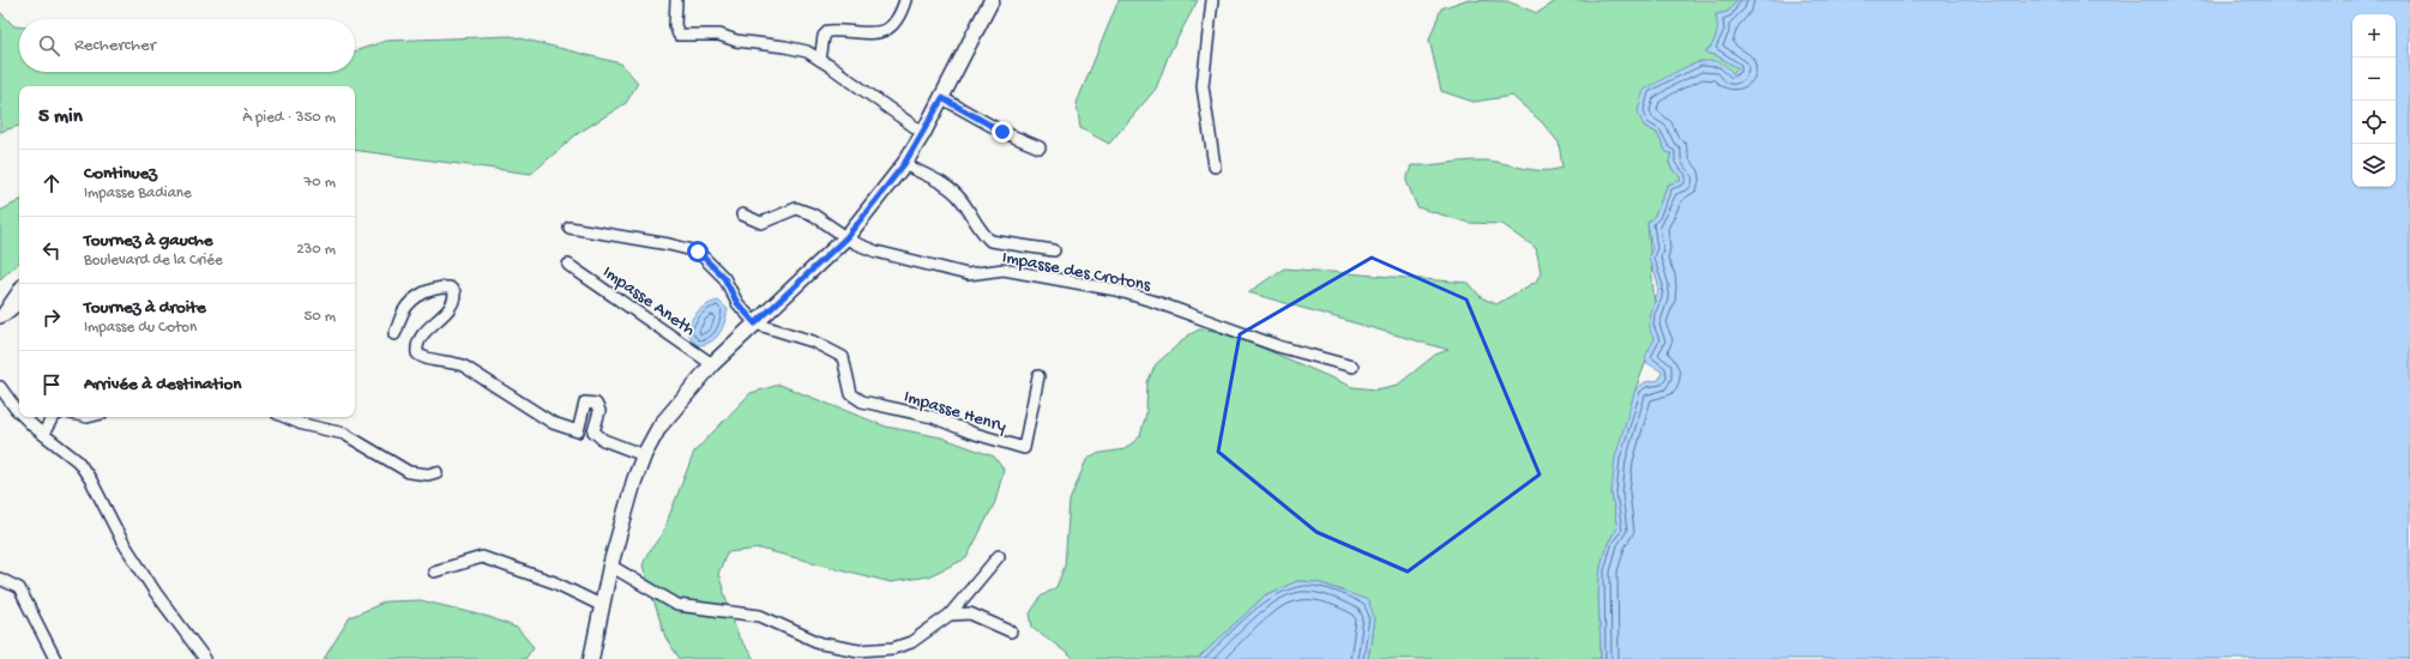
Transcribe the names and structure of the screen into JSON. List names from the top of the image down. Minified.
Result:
{"streets":{"street":["Impasse des Crotons","Impasse Aneth","Impasse Henry"]},"page":{"map_buttons":["+","−"],"search":"Rechercher","heading":["5 min","À pied · 350 m"],"list":[["Continuez","Impasse Badiane","70 m"],["Tournez à gauche","Boulevard de la Criée","230 m"],["Tournez à droite","Impasse du Coton","50 m"],"Arrivée à destination"]}}
